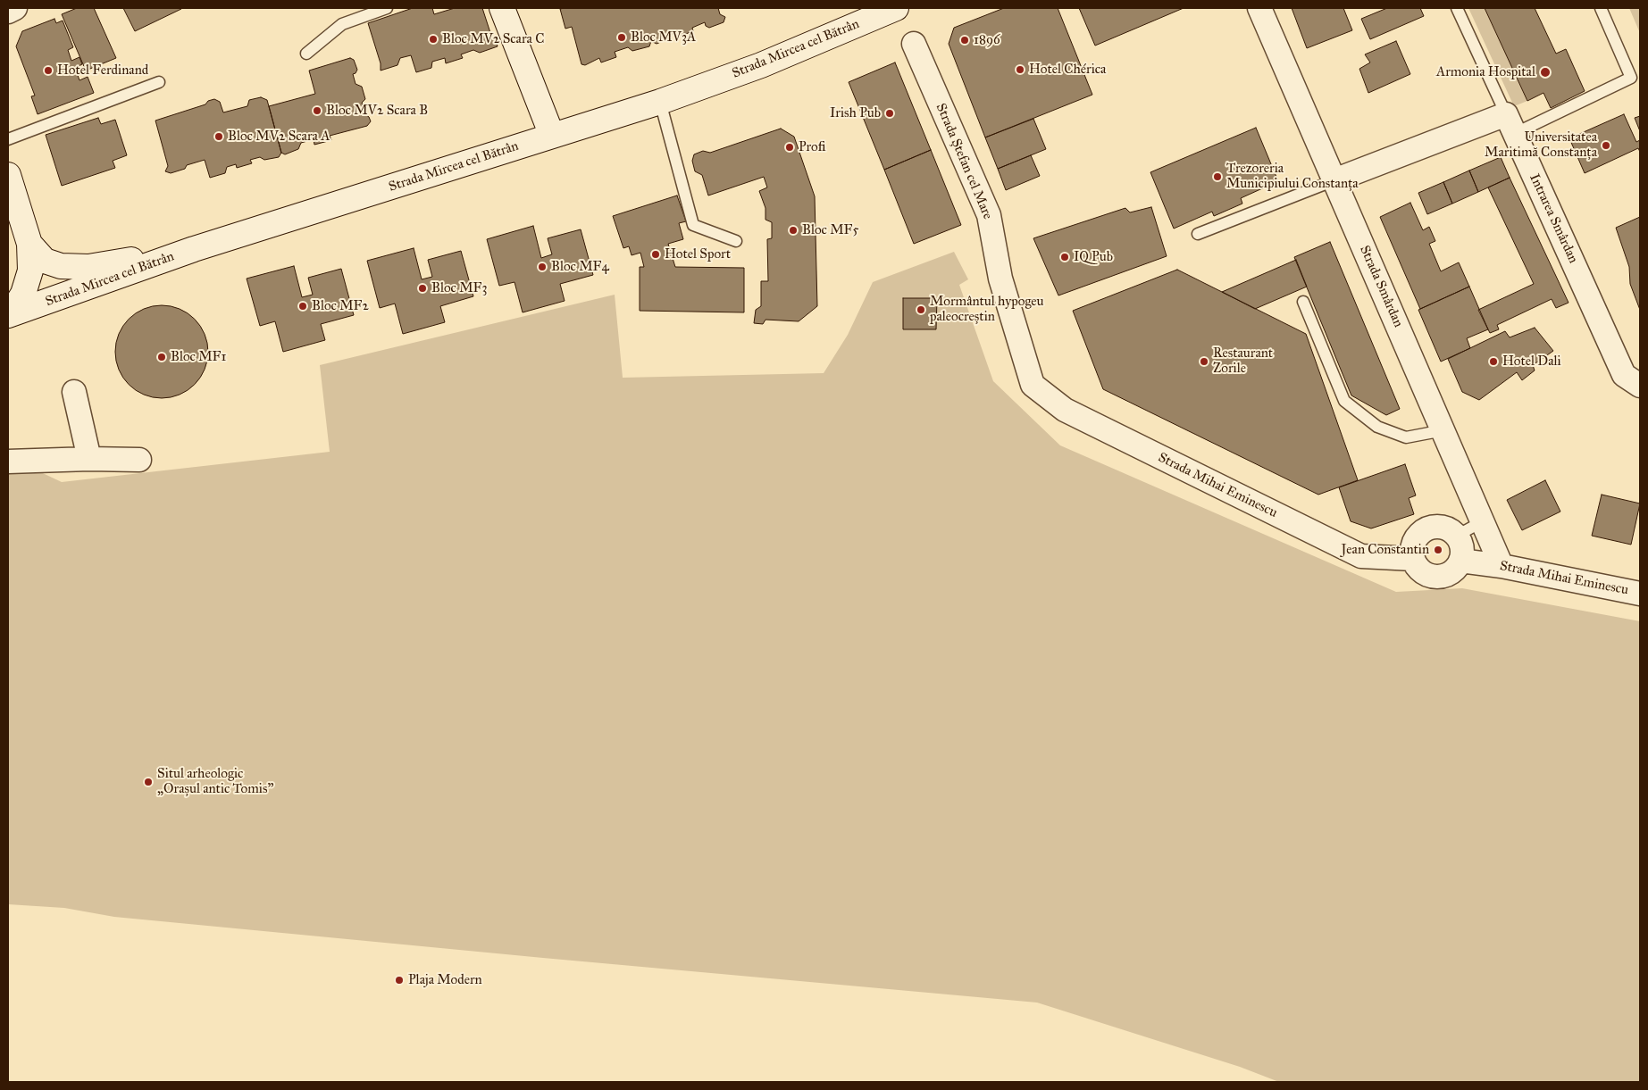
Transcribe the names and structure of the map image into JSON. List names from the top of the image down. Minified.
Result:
{"streets":{"main road":["Strada Mircea cel Bătrân"],"street":["Strada Ștefan cel Mare","Intrarea Smârdan","Strada Smârdan","Strada Mihai Eminescu"]},"crossings":[["Strada Ștefan cel Mare","Strada Mihai Eminescu"],["Strada Smârdan","Strada Mihai Eminescu"]],"places":["Bloc MV3A","Bloc MV2 Scara C","1896","Hotel Chérica","Hotel Ferdinand","Armonia Hospital","Bloc MV2 Scara B","Irish Pub","Bloc MV2 Scara A","Universitatea Maritimă Constanța","Profi","Trezoreria Municipiului Constanța","Bloc MF5","Hotel Sport","IQ Pub","Bloc MF4","Bloc MF3","Bloc MF2","Mormântul hypogeu paleocreștin","Bloc MF1","Restaurant Zorile","Hotel Dali","Jean Constantin","Situl arheologic „Orașul antic Tomis”","Plaja Modern"]}
